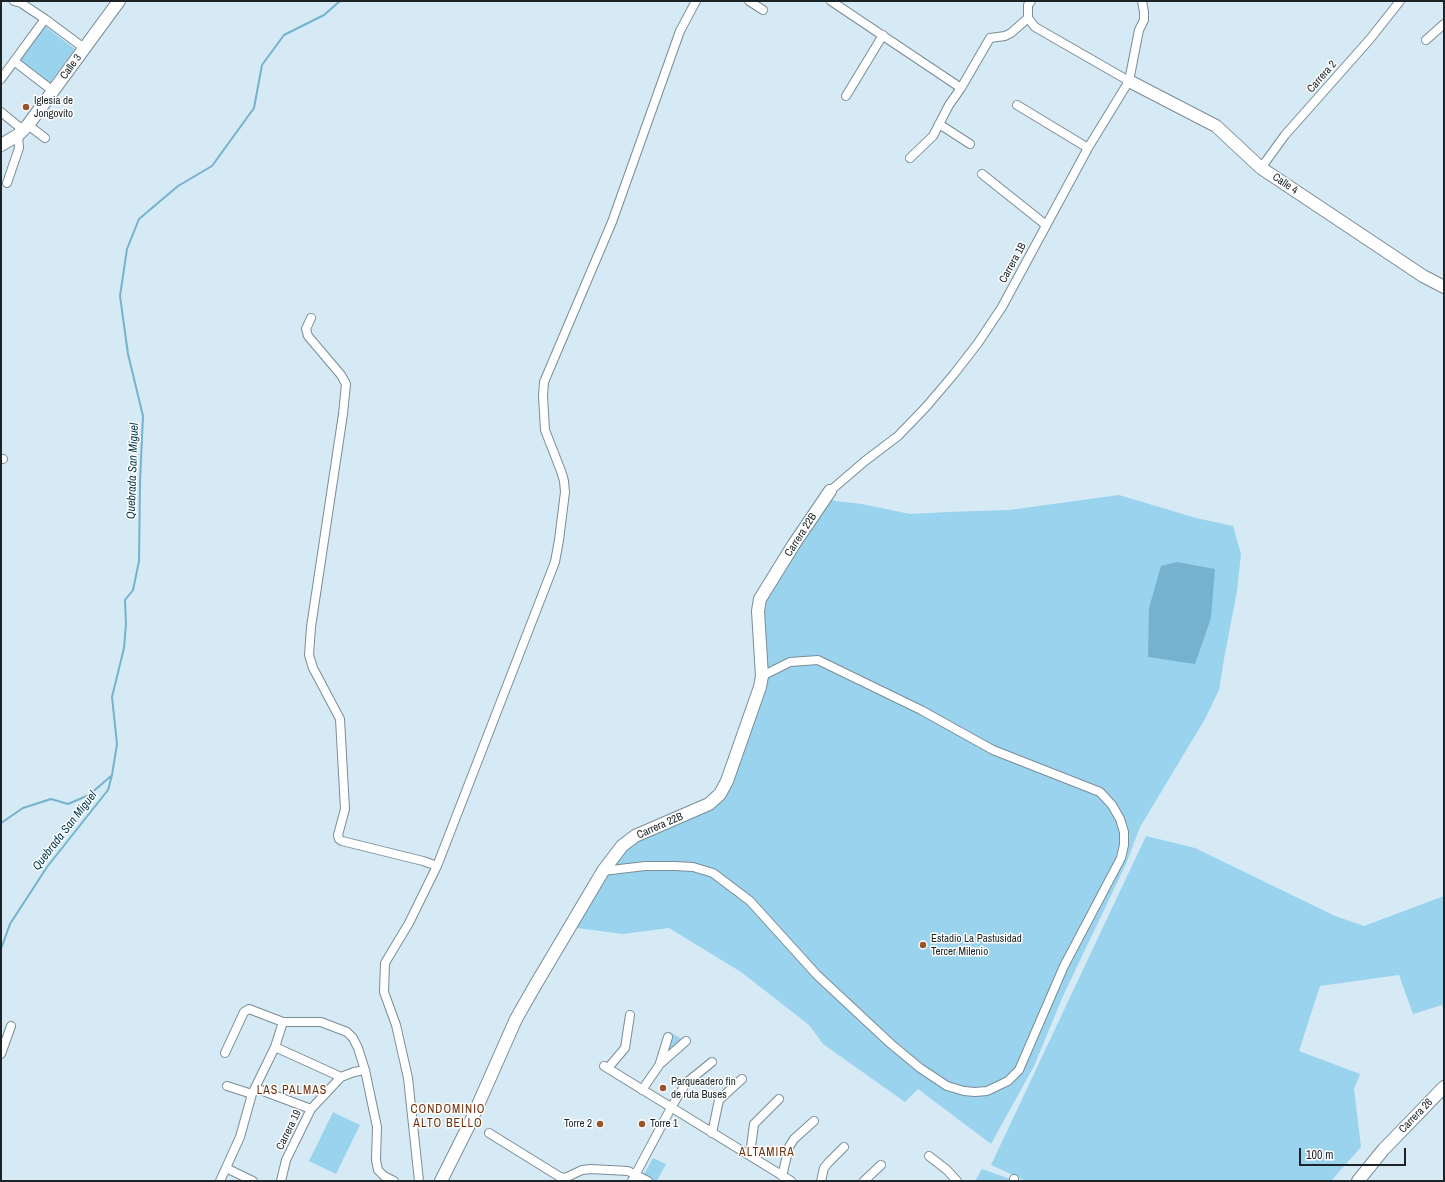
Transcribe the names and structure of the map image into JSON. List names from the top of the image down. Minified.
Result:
{"streets":{"street":["Calle 3","Carrera 2","Calle 4","Carrera 1B","Carrera 22B","Carrera 26","Carrera 19"]},"crossings":[["Carrera 2","Calle 4"],["Calle 4","Carrera 1B"],["Carrera 1B","Carrera 22B"]],"districts":["LAS PALMAS","CONDOMINIO ALTO BELLO","ALTAMIRA"],"water":["Quebrada San Miguel"],"places":["Iglesia de Jongovito","Estadio La Pastusidad Tercer Milenio","Parqueadero fin de ruta Buses","Torre 2","Torre 1"],"scale_bar":"100 m"}
